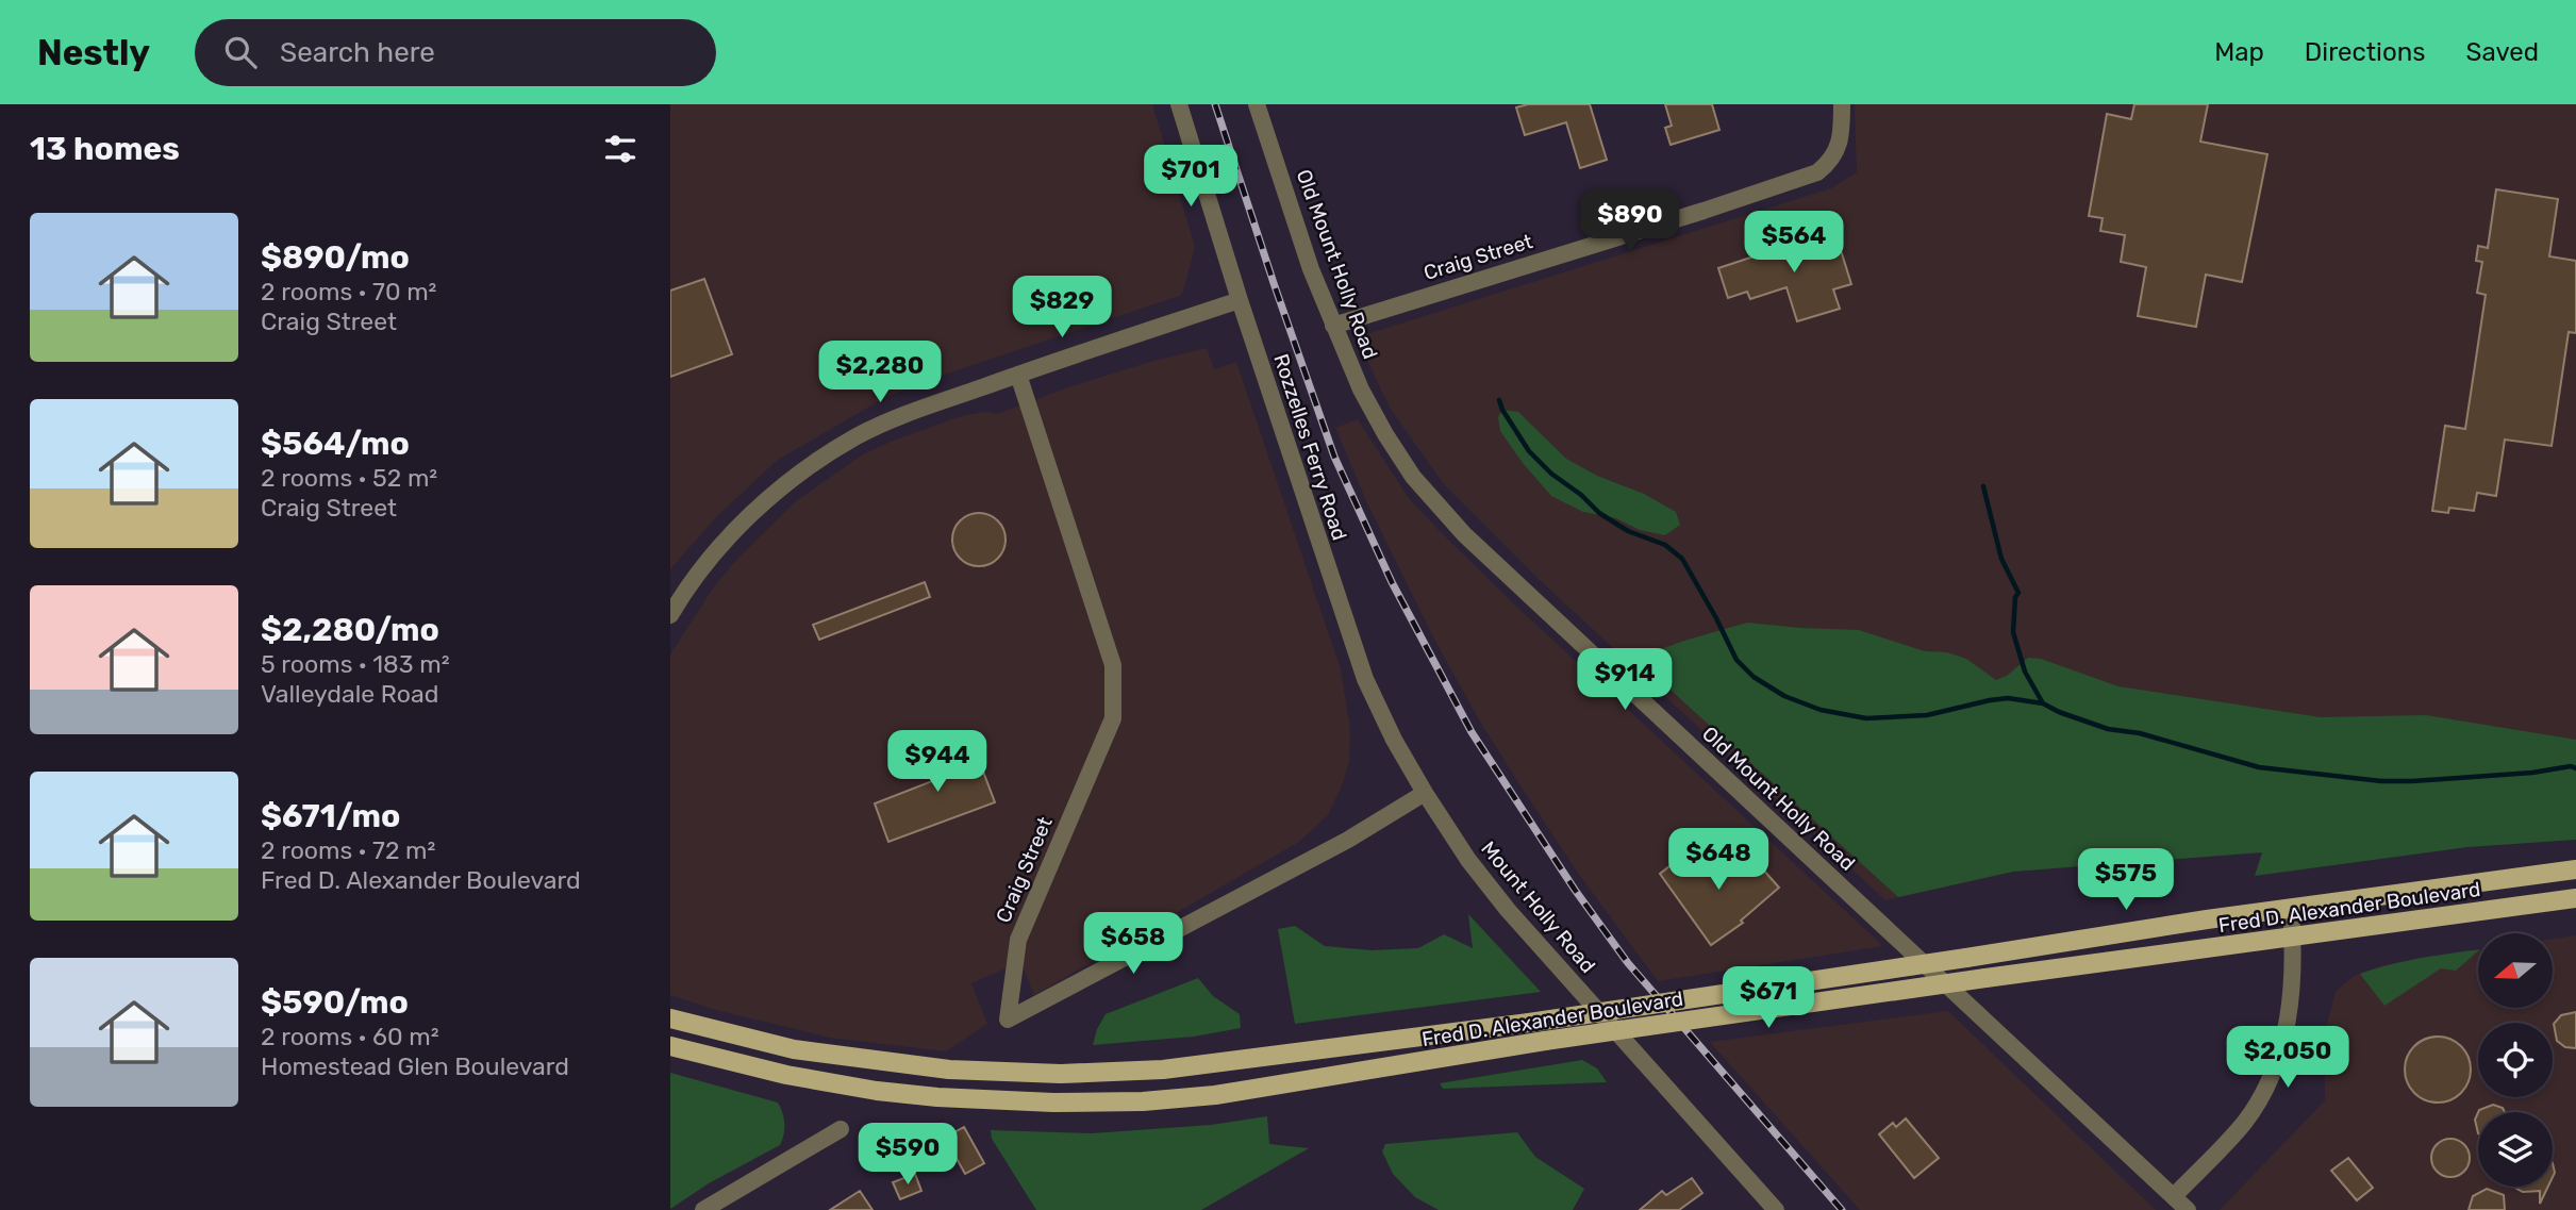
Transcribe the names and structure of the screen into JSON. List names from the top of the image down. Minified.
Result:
{"streets":{"main road":["Fred D. Alexander Boulevard"],"street":["Craig Street","Old Mount Holly Road","Rozzelles Ferry Road","Mount Holly Road"]},"crossings":[["Craig Street","Old Mount Holly Road"],["Craig Street","Rozzelles Ferry Road"],["Craig Street","Mount Holly Road"],["Rozzelles Ferry Road","Mount Holly Road"]],"north":"left","page":{"header":"Nestly","search":"Search here","nav":["Map","Directions","Saved"],"heading":"13 homes","price":["$701","$890","$564","$829","$2,280","$914","$944","$648","$575","$658","$671","$2,050","$590"],"list":[{"name":"$890/mo","note":"2 rooms · 70 m² · Craig Street"},{"name":"$564/mo","note":"2 rooms · 52 m² · Craig Street"},{"name":"$2,280/mo","note":"5 rooms · 183 m² · Valleydale Road"},{"name":"$671/mo","note":"2 rooms · 72 m² · Fred D. Alexander Boulevard"},{"name":"$590/mo","note":"2 rooms · 60 m² · Homestead Glen Boulevard"}]}}
